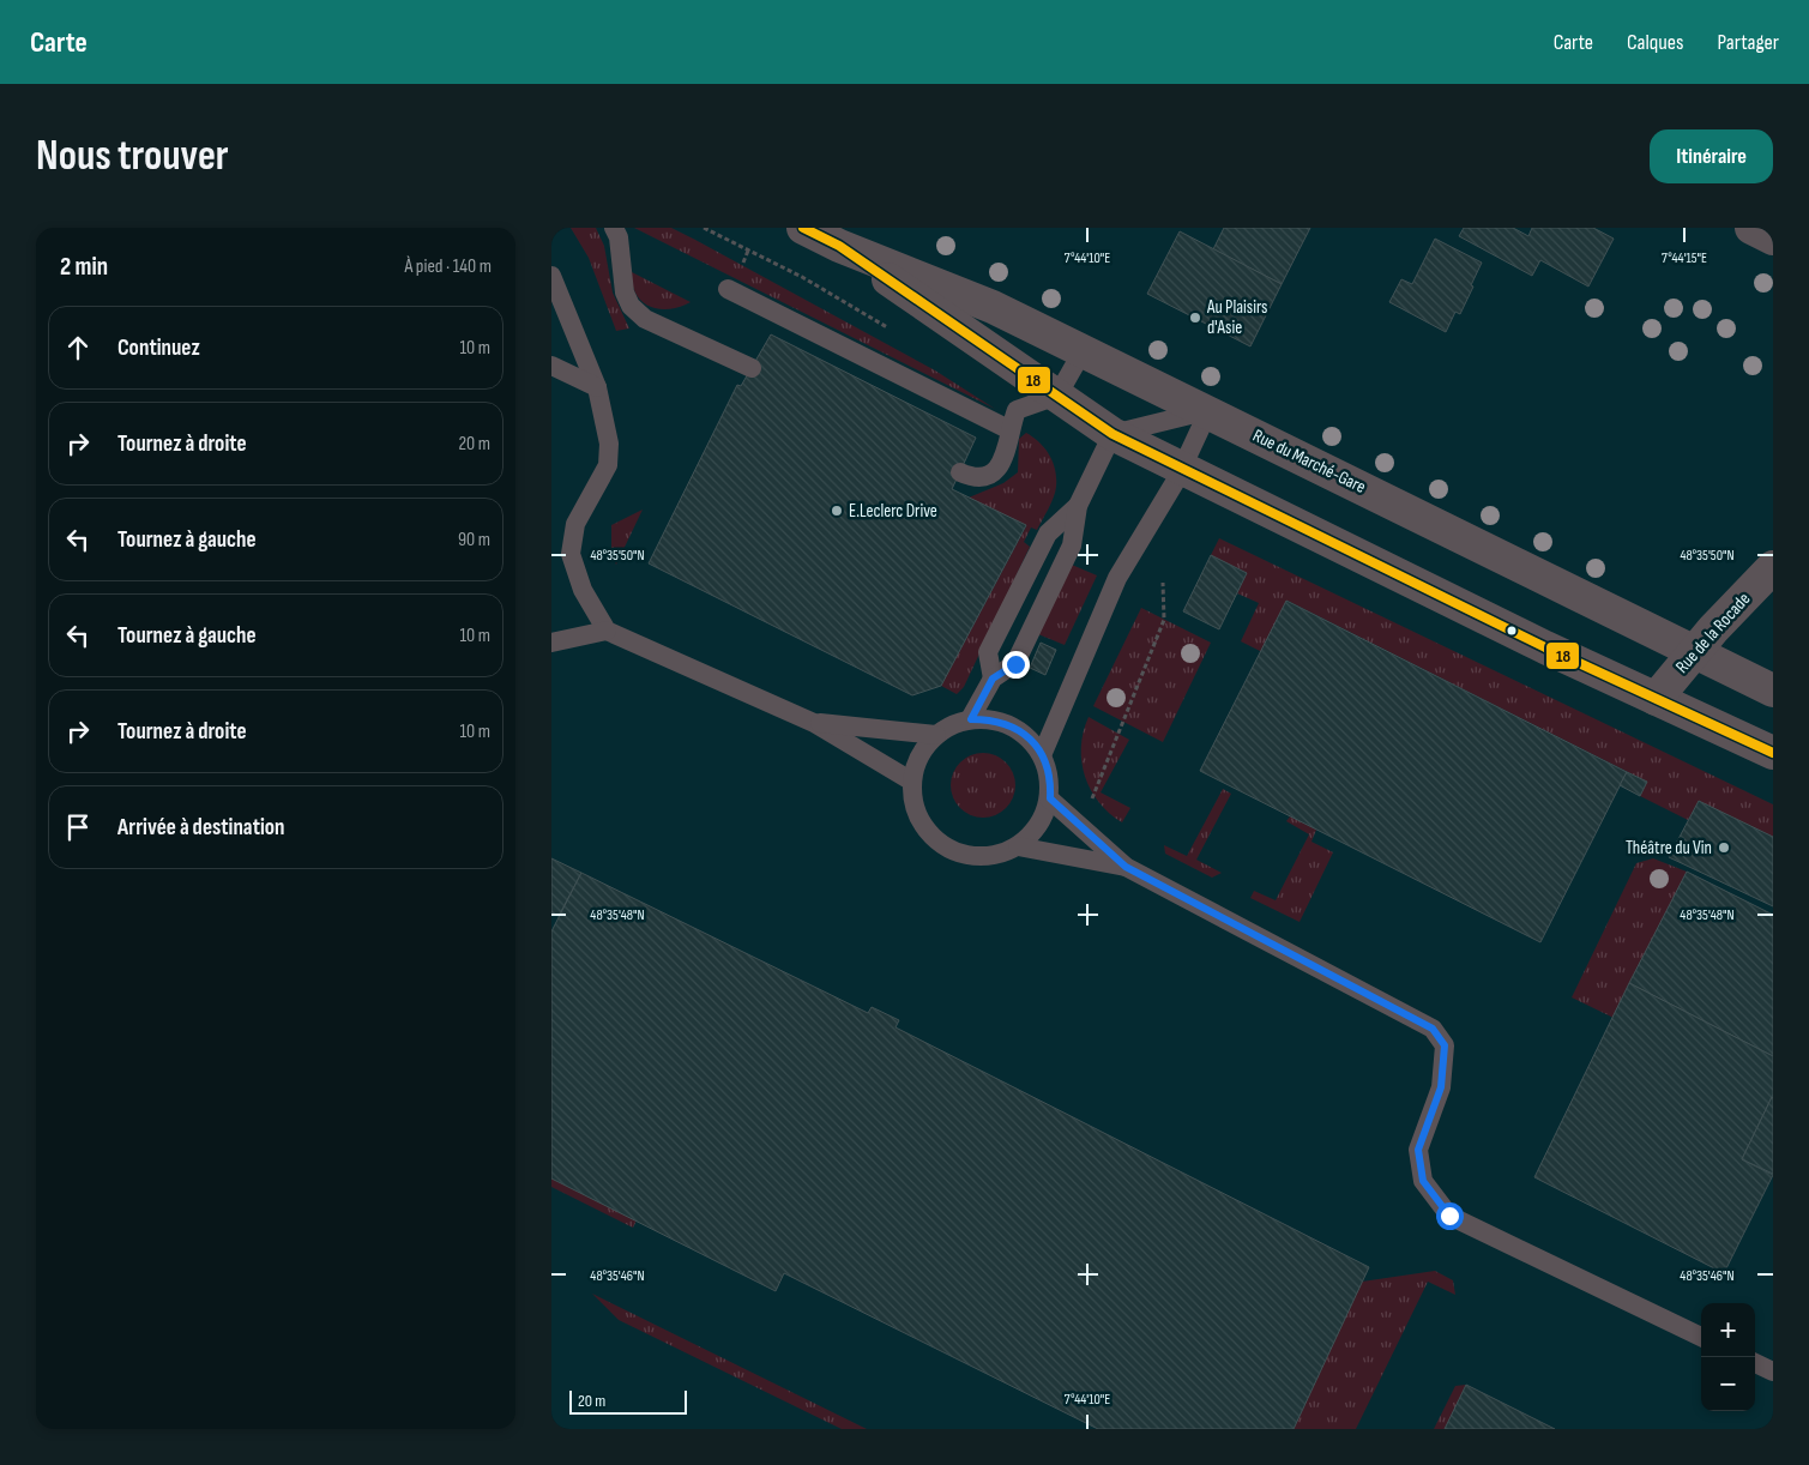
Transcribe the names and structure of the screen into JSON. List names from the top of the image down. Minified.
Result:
{"streets":{"street":["Rue du Marché-Gare","Rue de la Rocade"]},"crossings":[["Rue du Marché-Gare","Rue de la Rocade"]],"places":["Au Plaisirs d'Asie","E.Leclerc Drive","Théâtre du Vin"],"lines":["transit line 18"],"scale_bar":"20 m","page":{"header":"Carte","nav":["Carte","Calques","Partager"],"buttons":"Itinéraire","title":"Nous trouver","heading":["2 min","À pied · 140 m"],"list":[["Continuez","10 m"],["Tournez à droite","20 m"],["Tournez à gauche","90 m"],["Tournez à gauche","10 m"],["Tournez à droite","10 m"],"Arrivée à destination"],"map_buttons":["+","−"],"scale":"20 m"},"coordinates":["7°44'10\"E","7°44'15\"E","48°35'50\"N","48°35'48\"N","48°35'46\"N"]}
